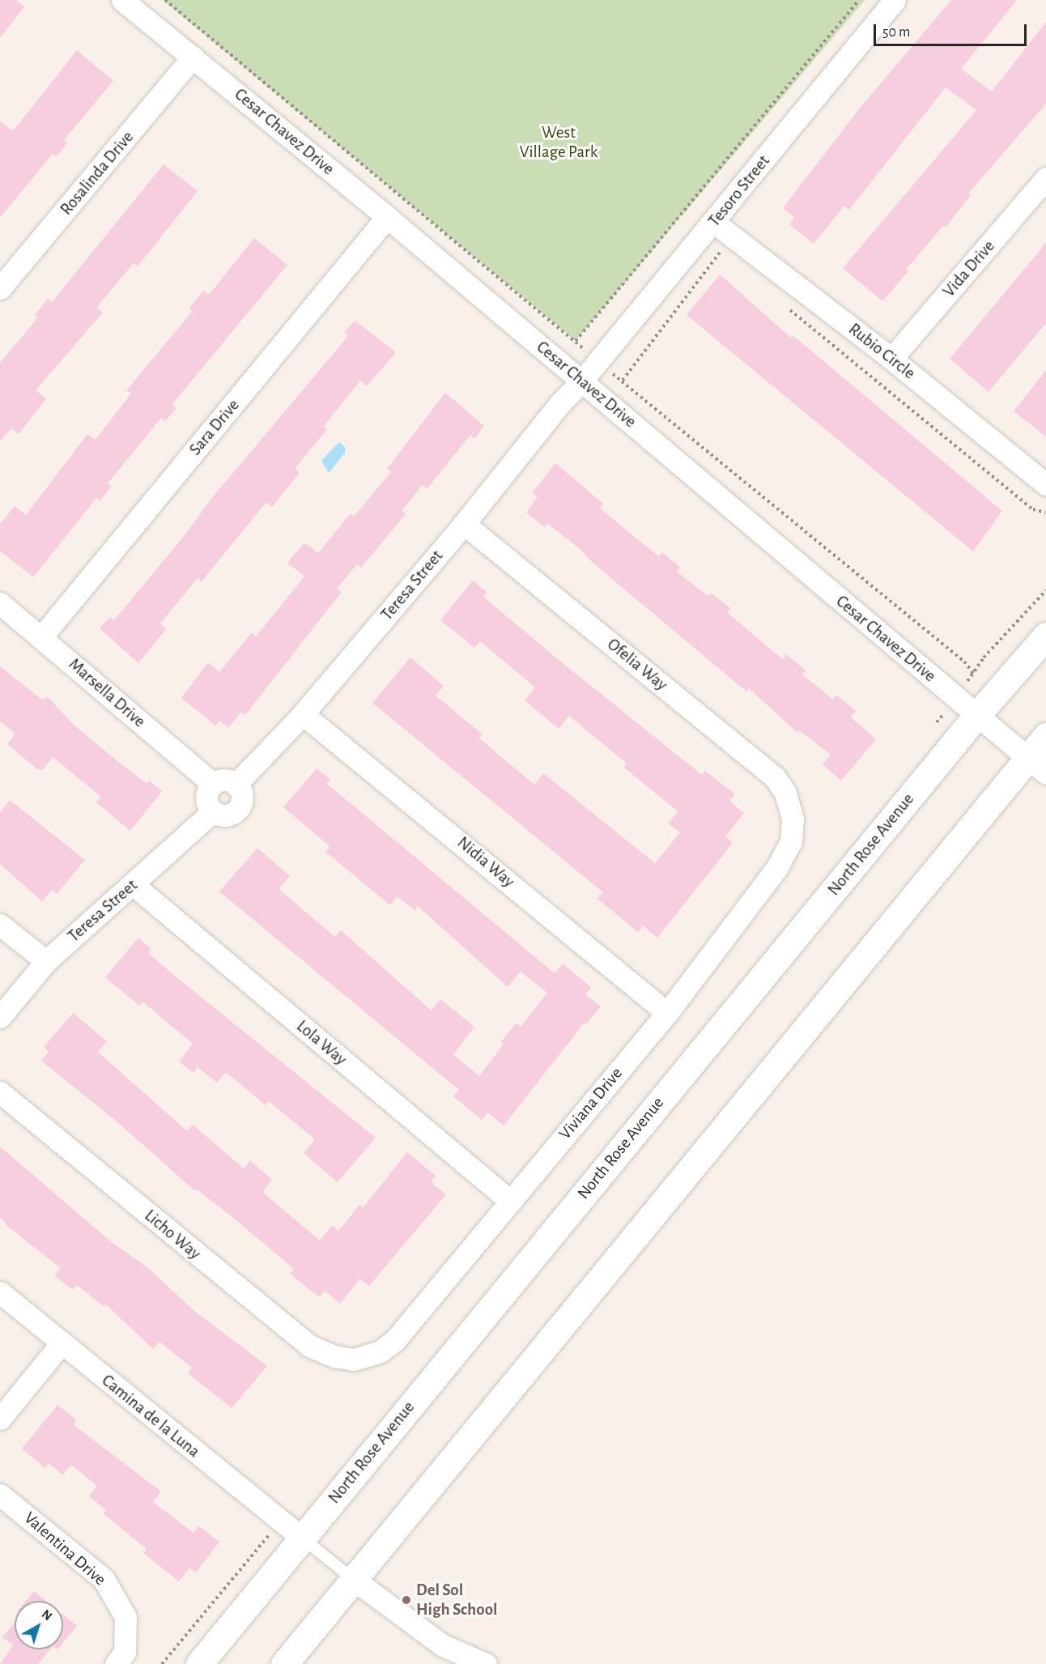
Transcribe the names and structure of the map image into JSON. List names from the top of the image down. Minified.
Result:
{"streets":{"main road":["North Rose Avenue"],"street":["Cesar Chavez Drive","Rosalinda Drive","Tesoro Street","Vida Drive","Rubio Circle","Sara Drive","Teresa Street","Ofelia Way","Marsella Drive","Nidia Way","Lola Way","Viviana Drive","Licho Way","Camina de la Luna","Valentina Drive"]},"crossings":[["Cesar Chavez Drive","Rosalinda Drive"],["Cesar Chavez Drive","Tesoro Street"],["Cesar Chavez Drive","Sara Drive"],["Cesar Chavez Drive","Teresa Street"],["Cesar Chavez Drive","North Rose Avenue"],["Tesoro Street","Rubio Circle"],["Tesoro Street","Teresa Street"],["Vida Drive","Rubio Circle"],["Sara Drive","Marsella Drive"],["Teresa Street","Ofelia Way"],["Teresa Street","Marsella Drive"],["Teresa Street","Nidia Way"],["Teresa Street","Lola Way"],["Ofelia Way","Viviana Drive"],["North Rose Avenue","Camina de la Luna"],["Nidia Way","Viviana Drive"],["Lola Way","Viviana Drive"],["Viviana Drive","Licho Way"]],"parks":["West Village Park"],"places":["Del Sol High School"],"scale_bar":"50 m","north":"top right"}
